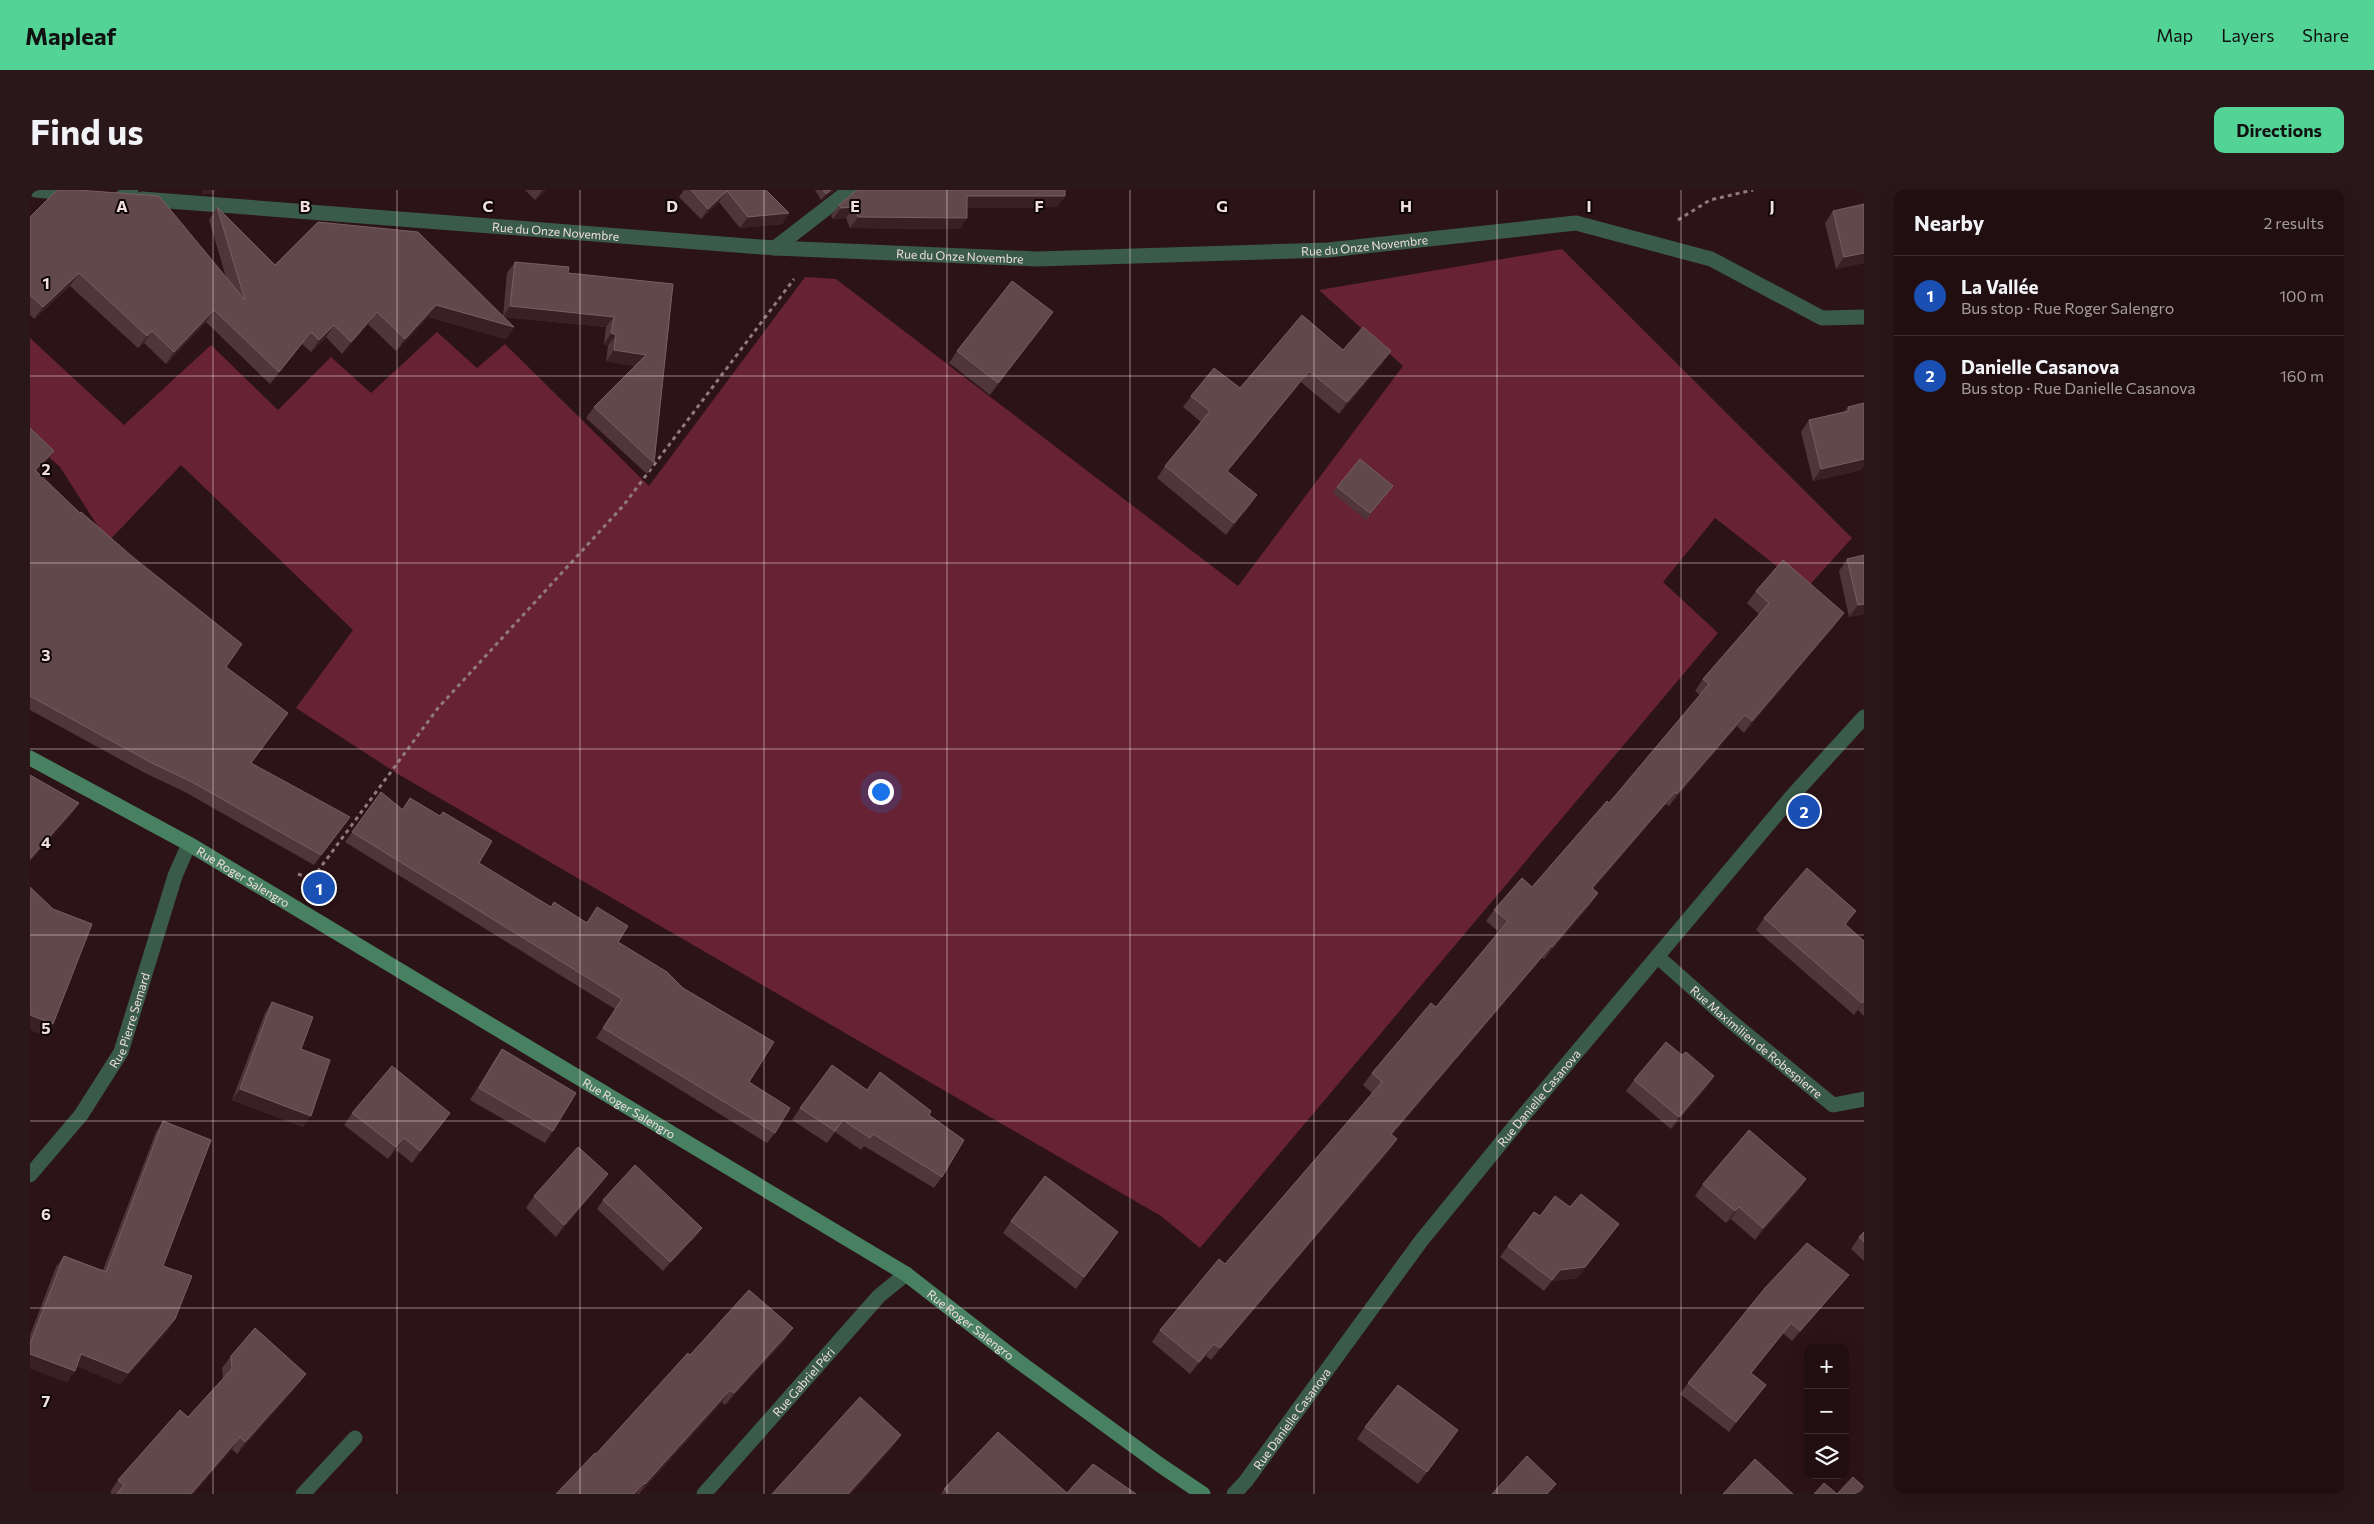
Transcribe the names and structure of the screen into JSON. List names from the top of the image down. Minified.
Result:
{"streets":{"street":["Rue du Onze Novembre","Rue Roger Salengro","Rue Pierre Semard","Rue Maximilien de Robespierre","Rue Danielle Casanova","Rue Gabriel Péri"]},"crossings":[["Rue Roger Salengro","Rue Pierre Semard"],["Rue Roger Salengro","Rue Gabriel Péri"],["Rue Maximilien de Robespierre","Rue Danielle Casanova"]],"page":{"header":"Mapleaf","nav":["Map","Layers","Share"],"buttons":"Directions","title":"Find us","heading":["Nearby","2 results"],"list":[{"mark":"1","name":"La Vallée","note":"Bus stop · Rue Roger Salengro","value":"100 m"},{"mark":"2","name":"Danielle Casanova","note":"Bus stop · Rue Danielle Casanova","value":"160 m"}],"pins":["2","1"],"map_buttons":["+","−"]},"grid":{"columns":["A","B","C","D","E","F","G","H","I","J"],"rows":["1","2","3","4","5","6","7"]}}
